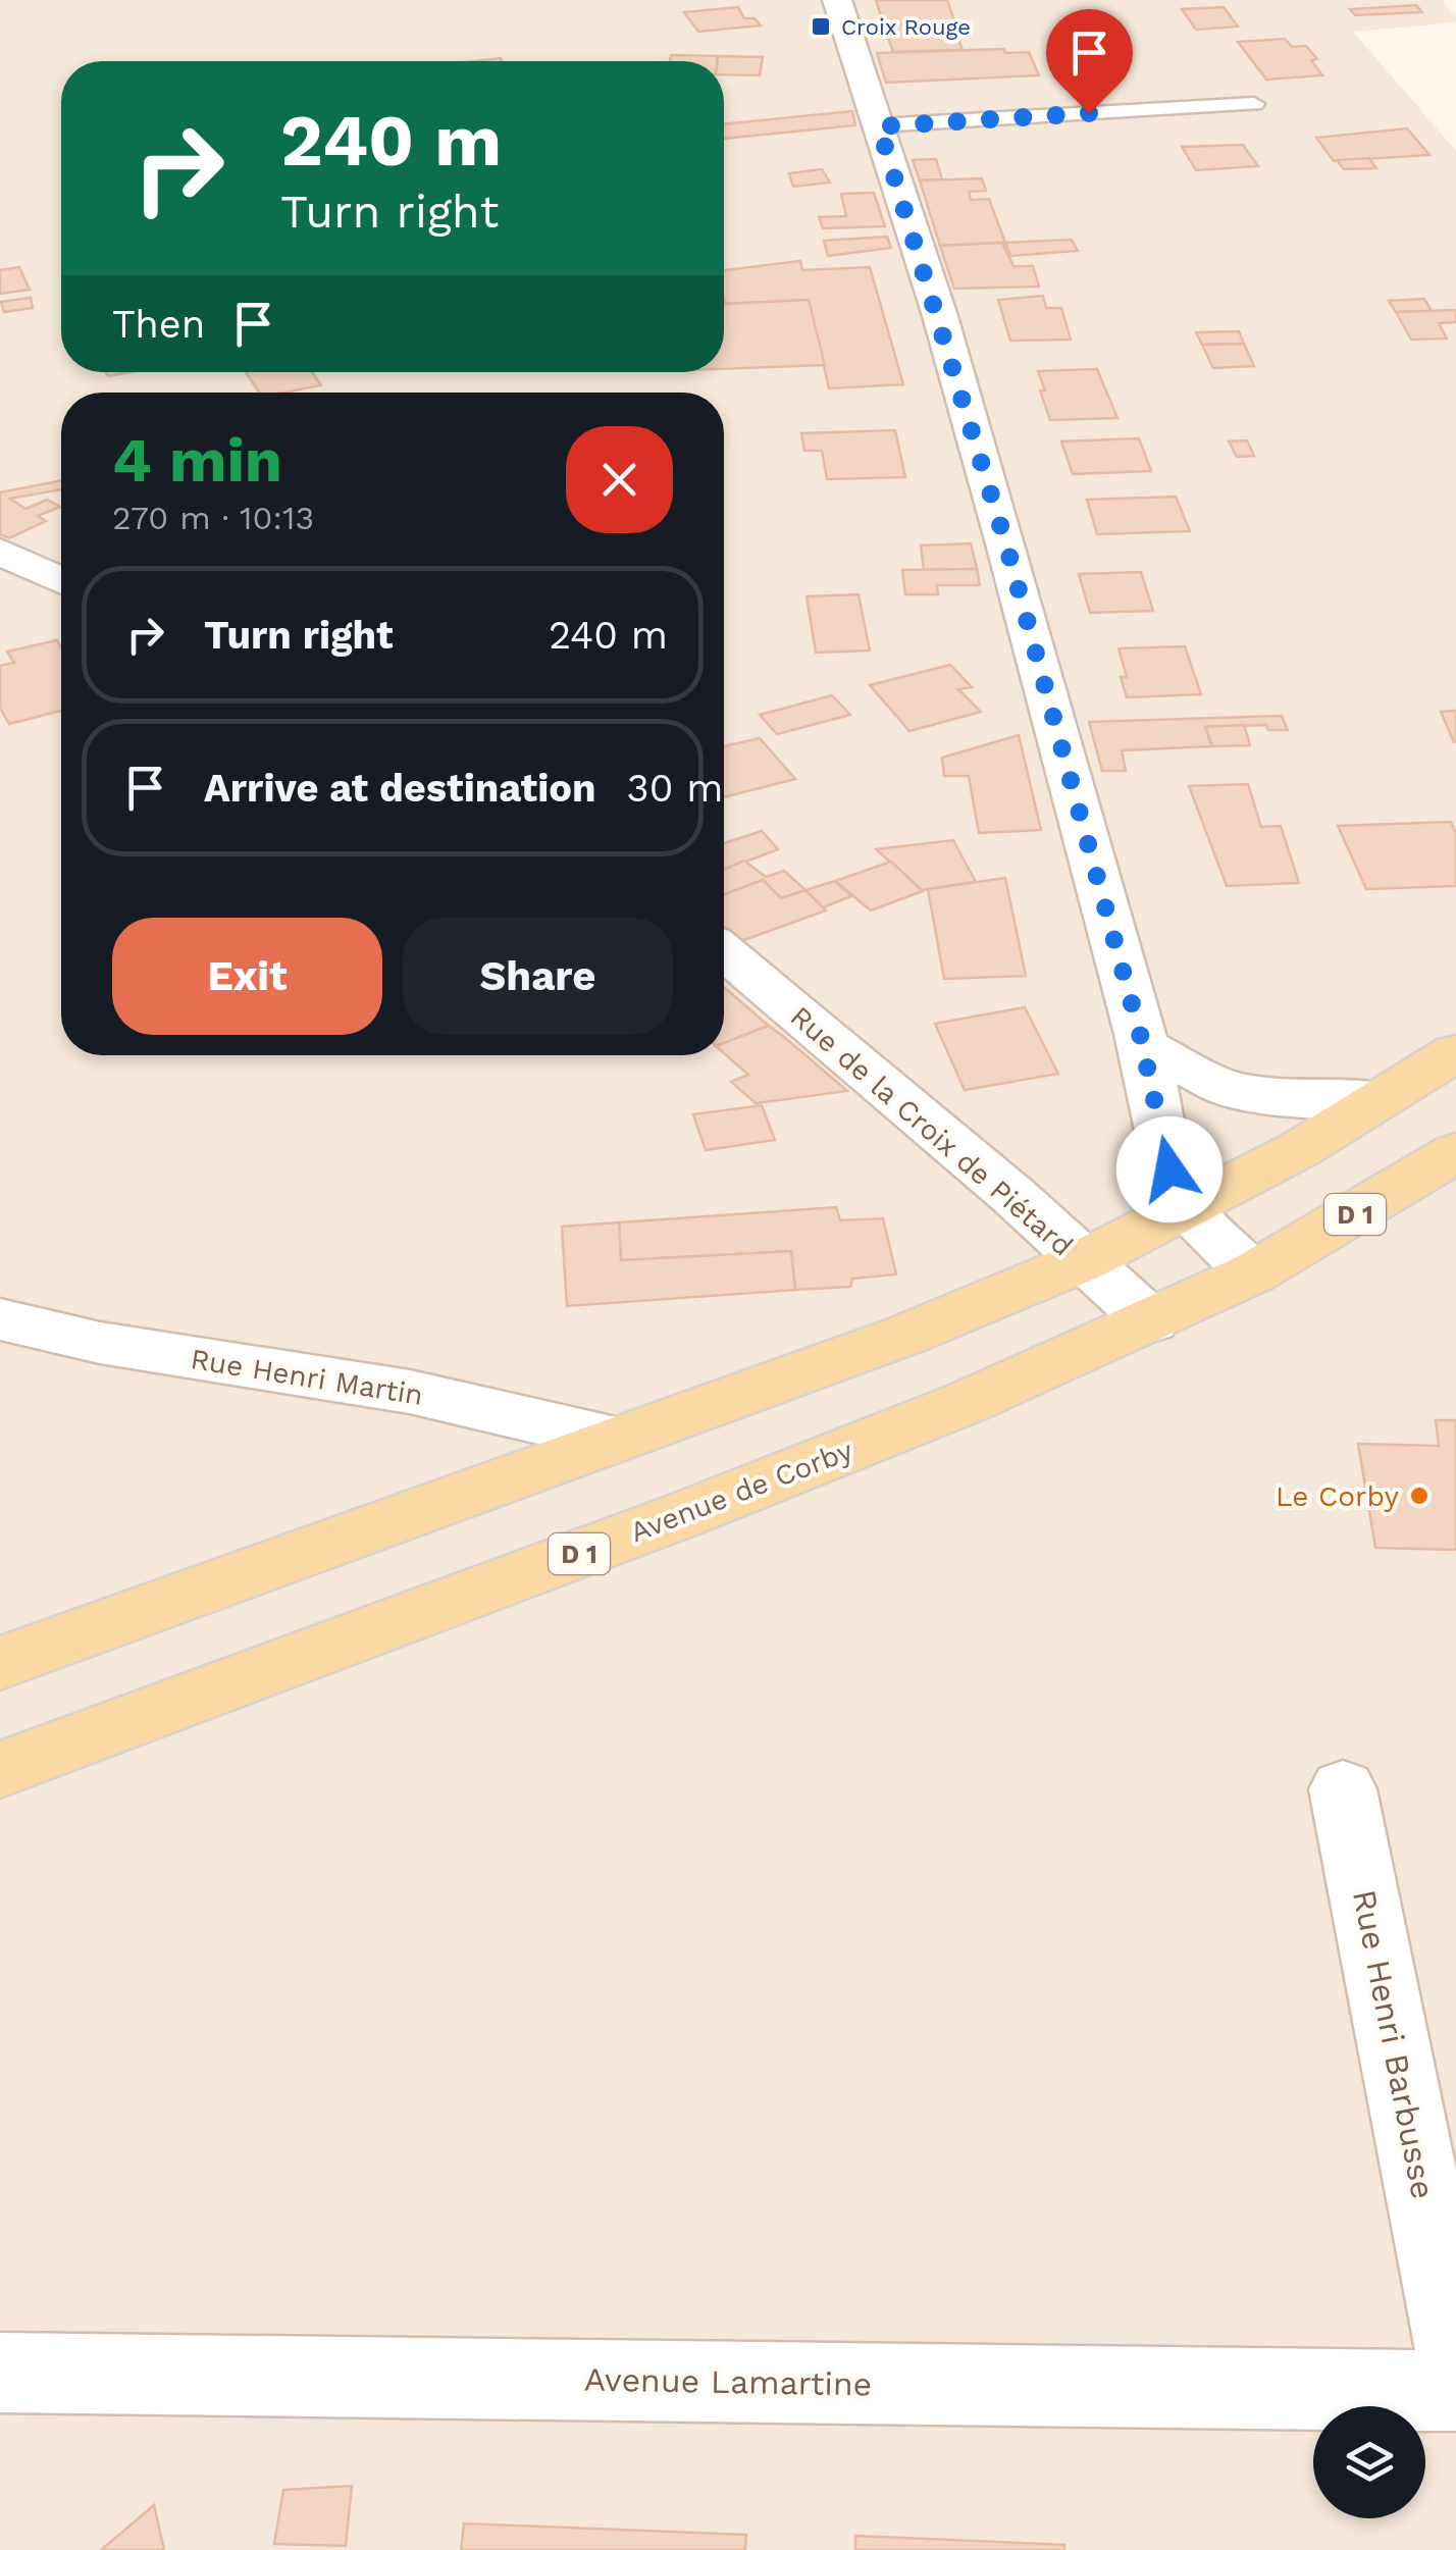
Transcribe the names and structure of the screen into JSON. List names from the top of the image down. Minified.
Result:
{"streets":{"main road":["D 1","Avenue de Corby"],"street":["Rue de la Croix de Piétard","Rue Henri Martin","Rue Henri Barbusse","Avenue Lamartine"]},"crossings":[["Rue de la Croix de Piétard","Avenue de Corby"]],"places":{"transit":["Croix Rouge"],"other":["Le Corby"]},"page":{"turn":["240 m","Turn right"],"then":"Then","heading":["4 min","270 m · 10:13"],"list":[{"name":"Turn right","value":"240 m"},{"name":"Arrive at destination","value":"30 m"}],"buttons":["Exit","Share"]}}
